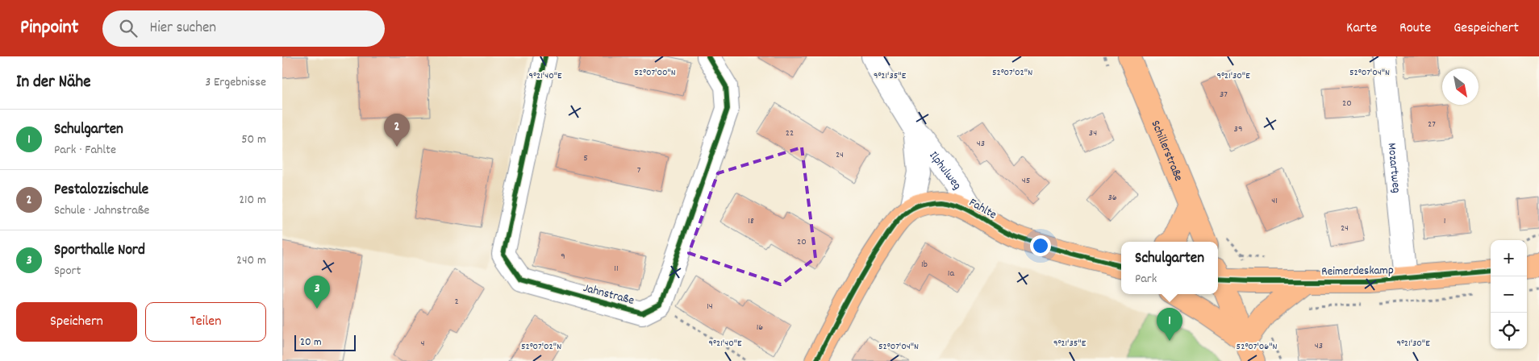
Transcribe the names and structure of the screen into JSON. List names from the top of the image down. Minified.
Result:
{"streets":{"main road":["Schillerstraße","Fahlte","Reimerdeskamp"],"street":["Mozartweg","Ilphulweg","Jahnstraße"]},"crossings":[["Mozartweg","Reimerdeskamp"],["Ilphulweg","Fahlte"]],"house_numbers":["37","20","27","39","22","34","43","24","5","7","45","36","41","18","1","24","20","9","1b","11","1a","2","14","16","4","43"],"scale_bar":"20 m","north":"bottom right","page":{"header":"Pinpoint","search":"Hier suchen","nav":["Karte","Route","Gespeichert"],"heading":["In der Nähe","3 Ergebnisse"],"list":[{"mark":"1","name":"Schulgarten","note":"Park · Fahlte","value":"50 m"},{"mark":"2","name":"Pestalozzischule","note":"Schule · Jahnstraße","value":"210 m"},{"mark":"3","name":"Sporthalle Nord","note":"Sport","value":"240 m"}],"pins":["2","3","1"],"map_buttons":["+","−"],"popup":["Schulgarten","Park"],"buttons":["Speichern","Teilen"],"scale":"20 m"},"coordinates":["52°07'00\"N","52°07'02\"N","52°07'04\"N","9°21'40\"E","9°21'35\"E","9°21'30\"E","52°07'06\"N"]}
